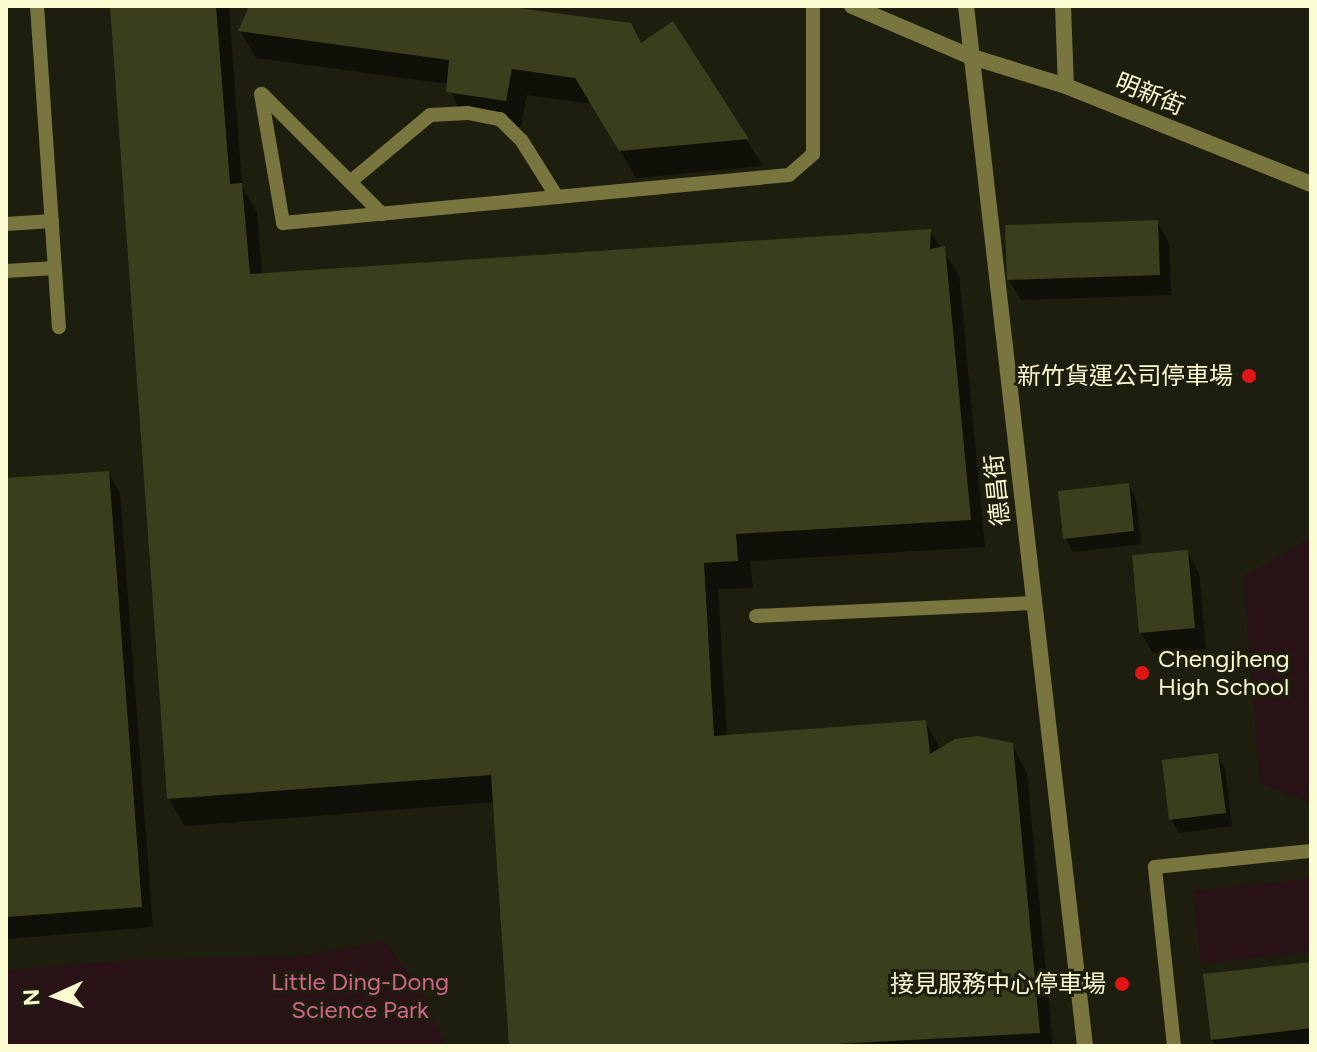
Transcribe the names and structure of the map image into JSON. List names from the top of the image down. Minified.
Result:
{"streets":{"street":["明新街","德昌街"]},"crossings":[["明新街","德昌街"]],"parks":["Little Ding-Dong Science Park"],"places":["新竹貨運公司停車場","Chengjheng High School","接見服務中心停車場"],"north":"left"}
